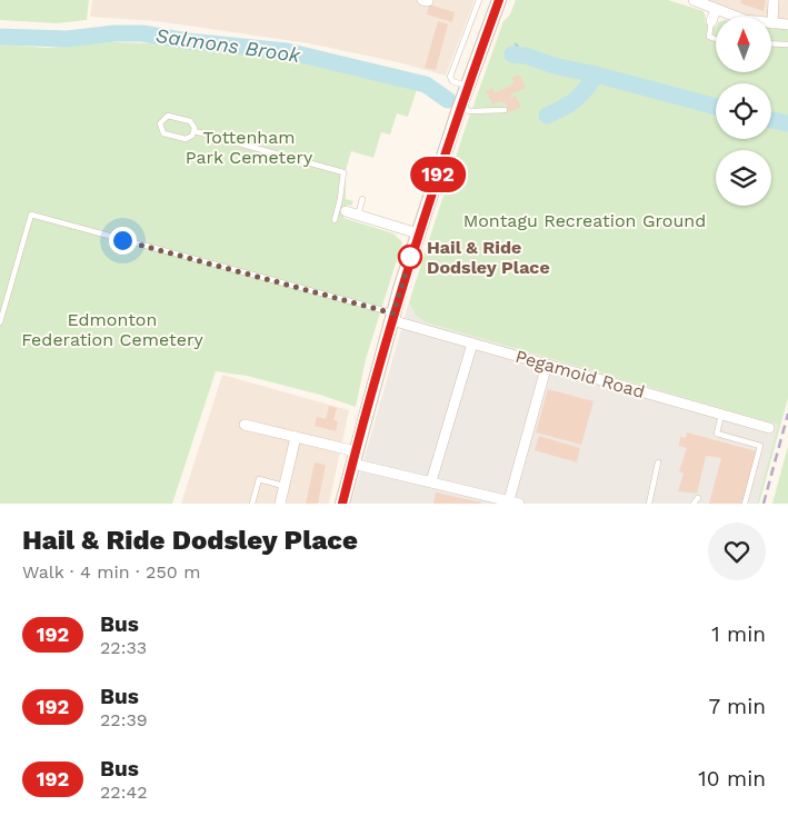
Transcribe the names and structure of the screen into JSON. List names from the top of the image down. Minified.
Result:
{"streets":{"street":["Pegamoid Road"]},"water":["Salmons Brook"],"parks":["Tottenham Park Cemetery","Montagu Recreation Ground","Edmonton Federation Cemetery"],"places":["Hail & Ride Dodsley Place"],"lines":["bus line 192"],"north":"top","page":{"on_map":"192","heading":["Hail & Ride Dodsley Place","Walk · 4 min · 250 m"],"list":[{"mark":"192","name":"Bus","note":"22:33","value":"1 min"},{"mark":"192","name":"Bus","note":"22:39","value":"7 min"},{"mark":"192","name":"Bus","note":"22:42","value":"10 min"}]}}
